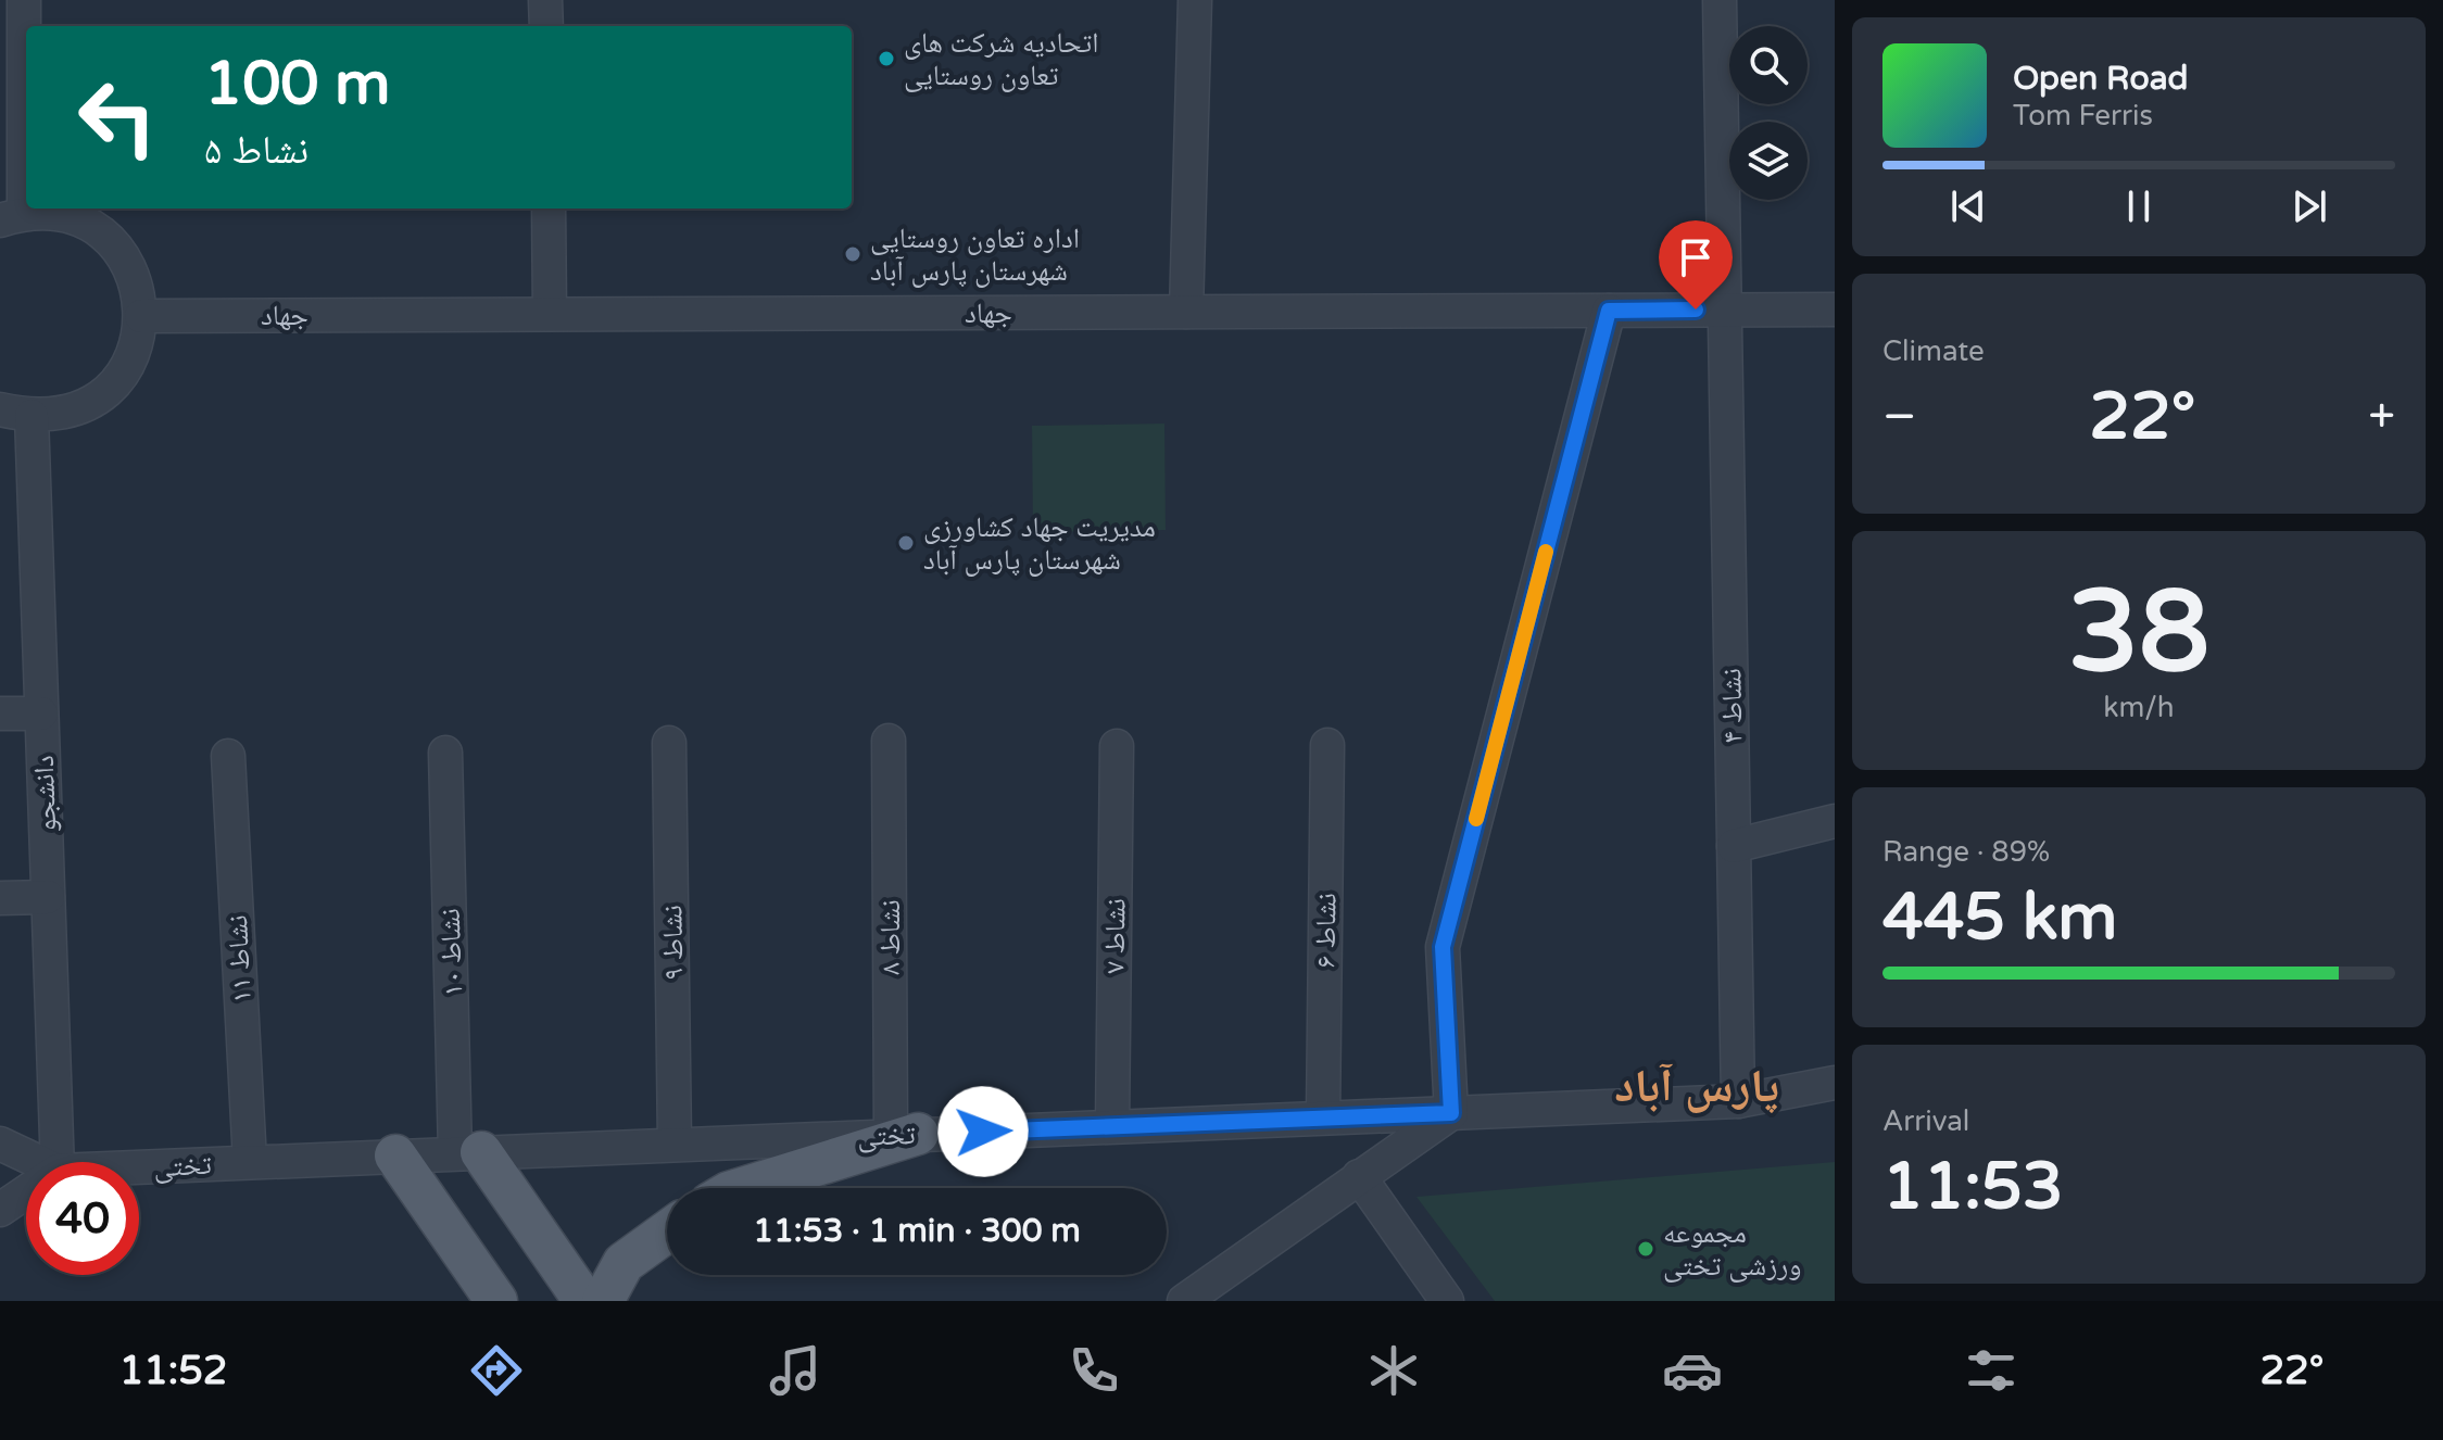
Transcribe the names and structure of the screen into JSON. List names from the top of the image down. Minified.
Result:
{"streets":{"street":["جهاد","نشاط ۴","دانشجو","نشاط ۶","نشاط ۷","نشاط ۸","نشاط ۹","نشاط ۱۰","نشاط ۱۱","تختی"]},"crossings":[["جهاد","نشاط ۴"],["نشاط ۴","تختی"],["نشاط ۶","تختی"],["نشاط ۷","تختی"],["نشاط ۸","تختی"],["نشاط ۹","تختی"],["نشاط ۱۰","تختی"],["نشاط ۱۱","تختی"]],"districts":["پارس آباد"],"places":["اتحادیه شرکت های تعاون روستایی","اداره تعاون روستایی شهرستان پارس آباد","مدیریت جهاد کشاورزی شهرستان پارس آباد","مجموعه ورزشی تختی"],"page":{"turn":["100 m","نشاط ۵"],"song":["Open Road","Tom Ferris"],"tile":["Climate",["38","km/h"],["Range · 89%","445 km"],["Arrival","11:53"]],"heat":["−","22°","+"],"limit":"40","trip":"11:53 · 1 min · 300 m","tabs":["11:52","22°"]}}
